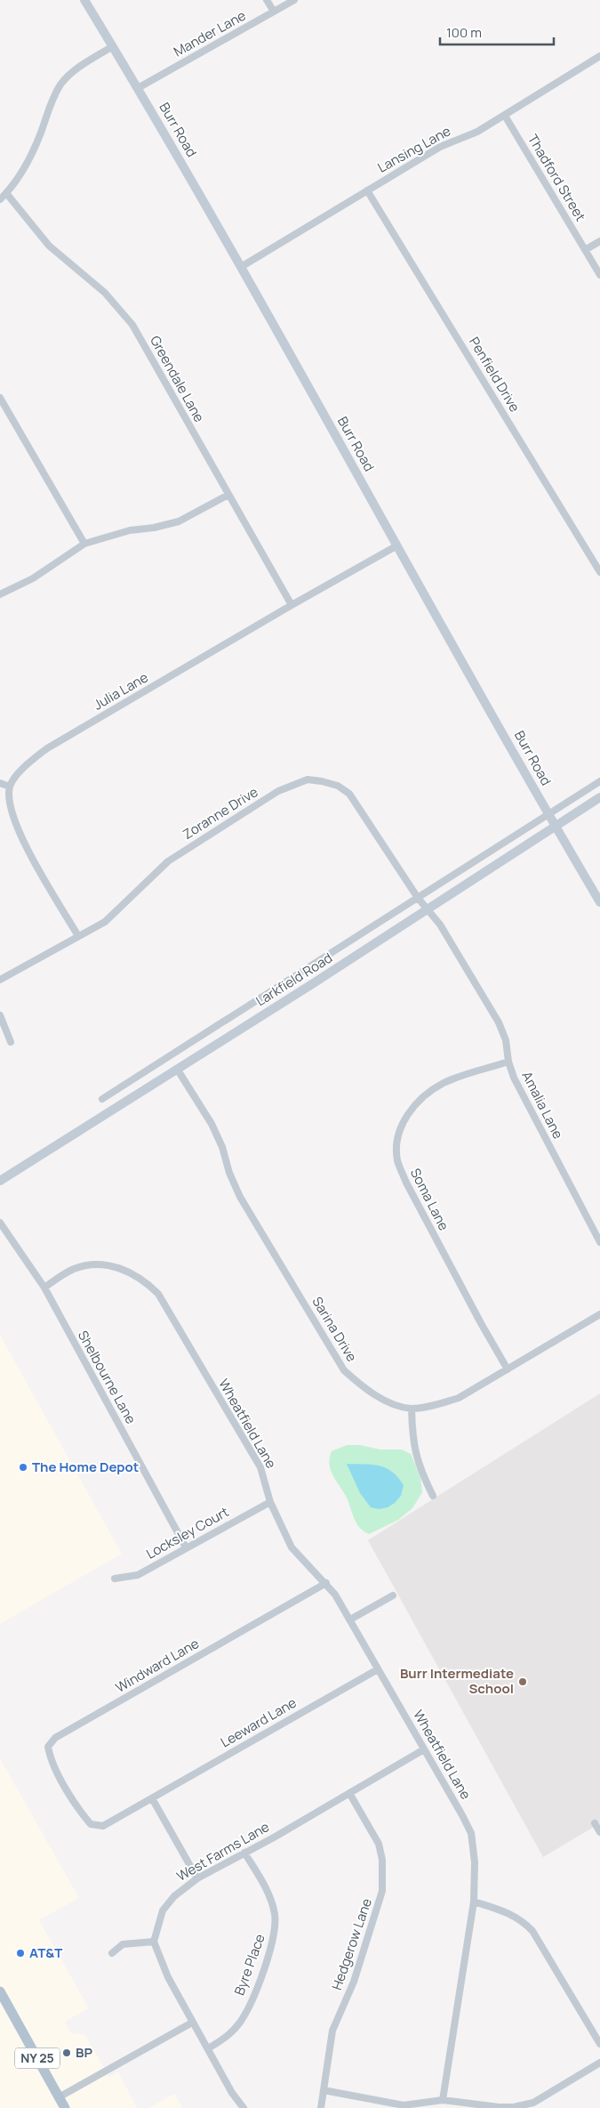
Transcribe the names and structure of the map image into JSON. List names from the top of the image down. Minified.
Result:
{"streets":{"main road":["NY 25"],"street":["Mander Lane","Burr Road","Lansing Lane","Thadford Street","Penfield Drive","Greendale Lane","Julia Lane","Zoranne Drive","Larkfield Road","Amalia Lane","Soma Lane","Sarina Drive","Shelbourne Lane","Wheatfield Lane","Locksley Court","Windward Lane","Leeward Lane","West Farms Lane","Hedgerow Lane","Byre Place"]},"crossings":[["Mander Lane","Burr Road"],["Burr Road","Lansing Lane"],["Burr Road","Julia Lane"],["Burr Road","Larkfield Road"],["Lansing Lane","Thadford Street"],["Lansing Lane","Penfield Drive"],["Greendale Lane","Julia Lane"],["Zoranne Drive","Larkfield Road"],["Zoranne Drive","Amalia Lane"],["Larkfield Road","Amalia Lane"],["Larkfield Road","Sarina Drive"],["Amalia Lane","Soma Lane"],["Soma Lane","Sarina Drive"],["Shelbourne Lane","Wheatfield Lane"],["Shelbourne Lane","Locksley Court"],["Wheatfield Lane","Locksley Court"],["Wheatfield Lane","Windward Lane"],["Wheatfield Lane","Leeward Lane"],["Wheatfield Lane","West Farms Lane"],["Windward Lane","Leeward Lane"],["West Farms Lane","Hedgerow Lane"],["West Farms Lane","Byre Place"]],"places":["The Home Depot","Burr Intermediate School","AT&T","BP"],"scale_bar":"100 m"}
